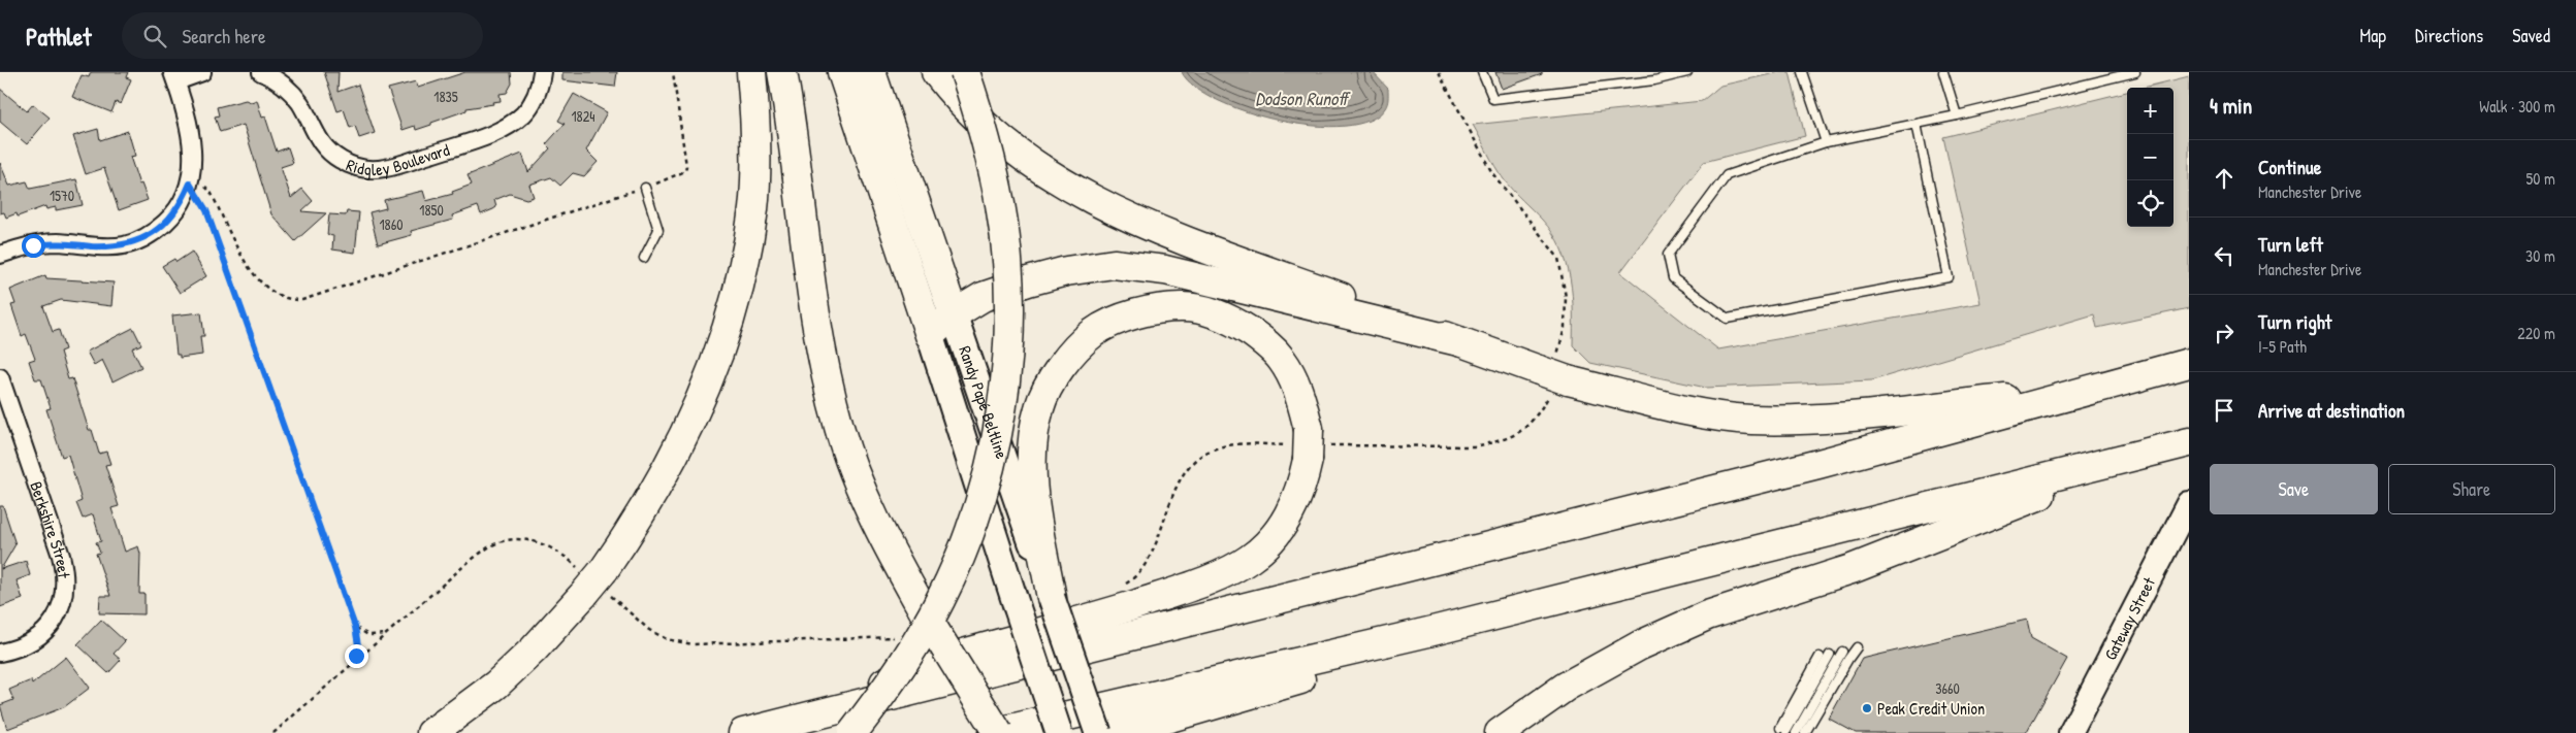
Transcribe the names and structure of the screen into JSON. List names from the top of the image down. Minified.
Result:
{"streets":{"highway":["Randy Papé Beltline"],"main road":["Gateway Street"],"street":["Ridgley Boulevard","Berkshire Street"]},"water":["Dodson Runoff"],"places":["Peak Credit Union"],"house_numbers":["1835","1824","1570","1850","1860","3660"],"page":{"header":"Pathlet","search":"Search here","nav":["Map","Directions","Saved"],"heading":["4 min","Walk · 300 m"],"map_buttons":["+","−"],"list":[["Continue","Manchester Drive","50 m"],["Turn left","Manchester Drive","30 m"],["Turn right","I-5 Path","220 m"],"Arrive at destination"],"buttons":["Save","Share"]}}
